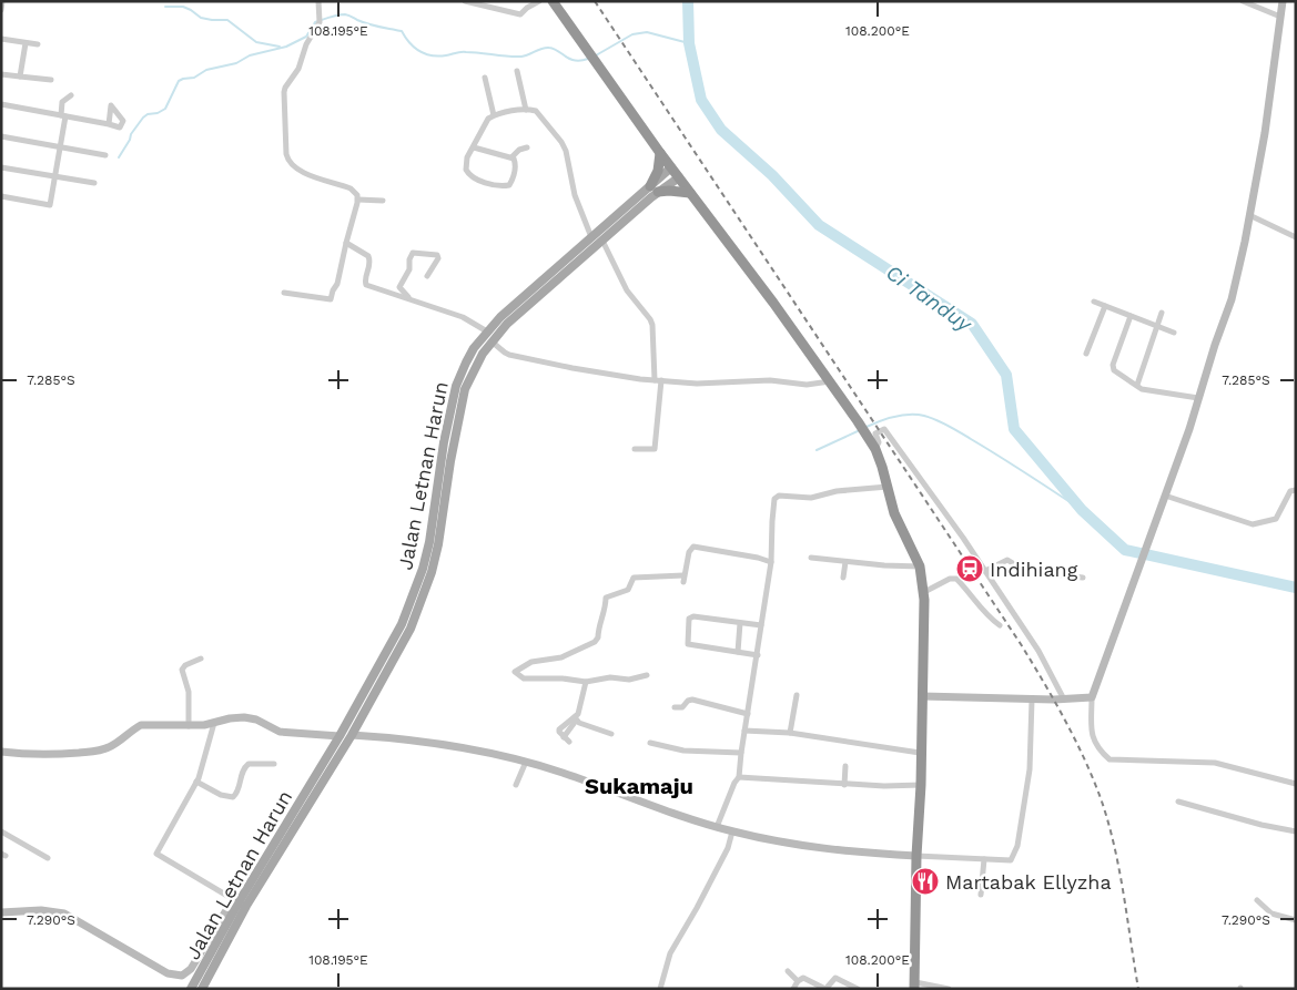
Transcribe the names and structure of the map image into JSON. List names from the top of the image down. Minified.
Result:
{"streets":{"main road":["Jalan Letnan Harun"]},"districts":["Sukamaju"],"water":["Ci Tanduy"],"places":{"station":["Indihiang"],"restaurant":["Martabak Ellyzha"]},"coordinates":["108.195°E","108.200°E","7.285°S","7.290°S"]}
